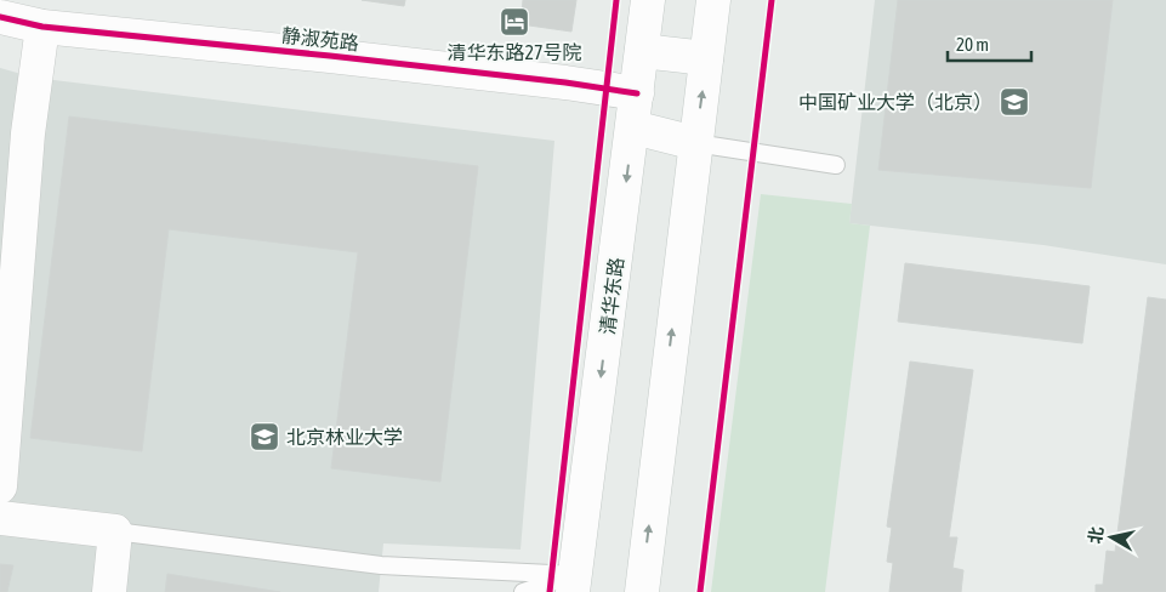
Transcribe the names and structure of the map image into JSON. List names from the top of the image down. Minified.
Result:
{"streets":{"main road":["静淑苑路","清华东路"]},"crossings":[["静淑苑路","清华东路"]],"places":{"hotel":["清华东路27号院"],"school or university":["中国矿业大学（北京）","北京林业大学"]},"scale_bar":"20 m","north":"left"}
